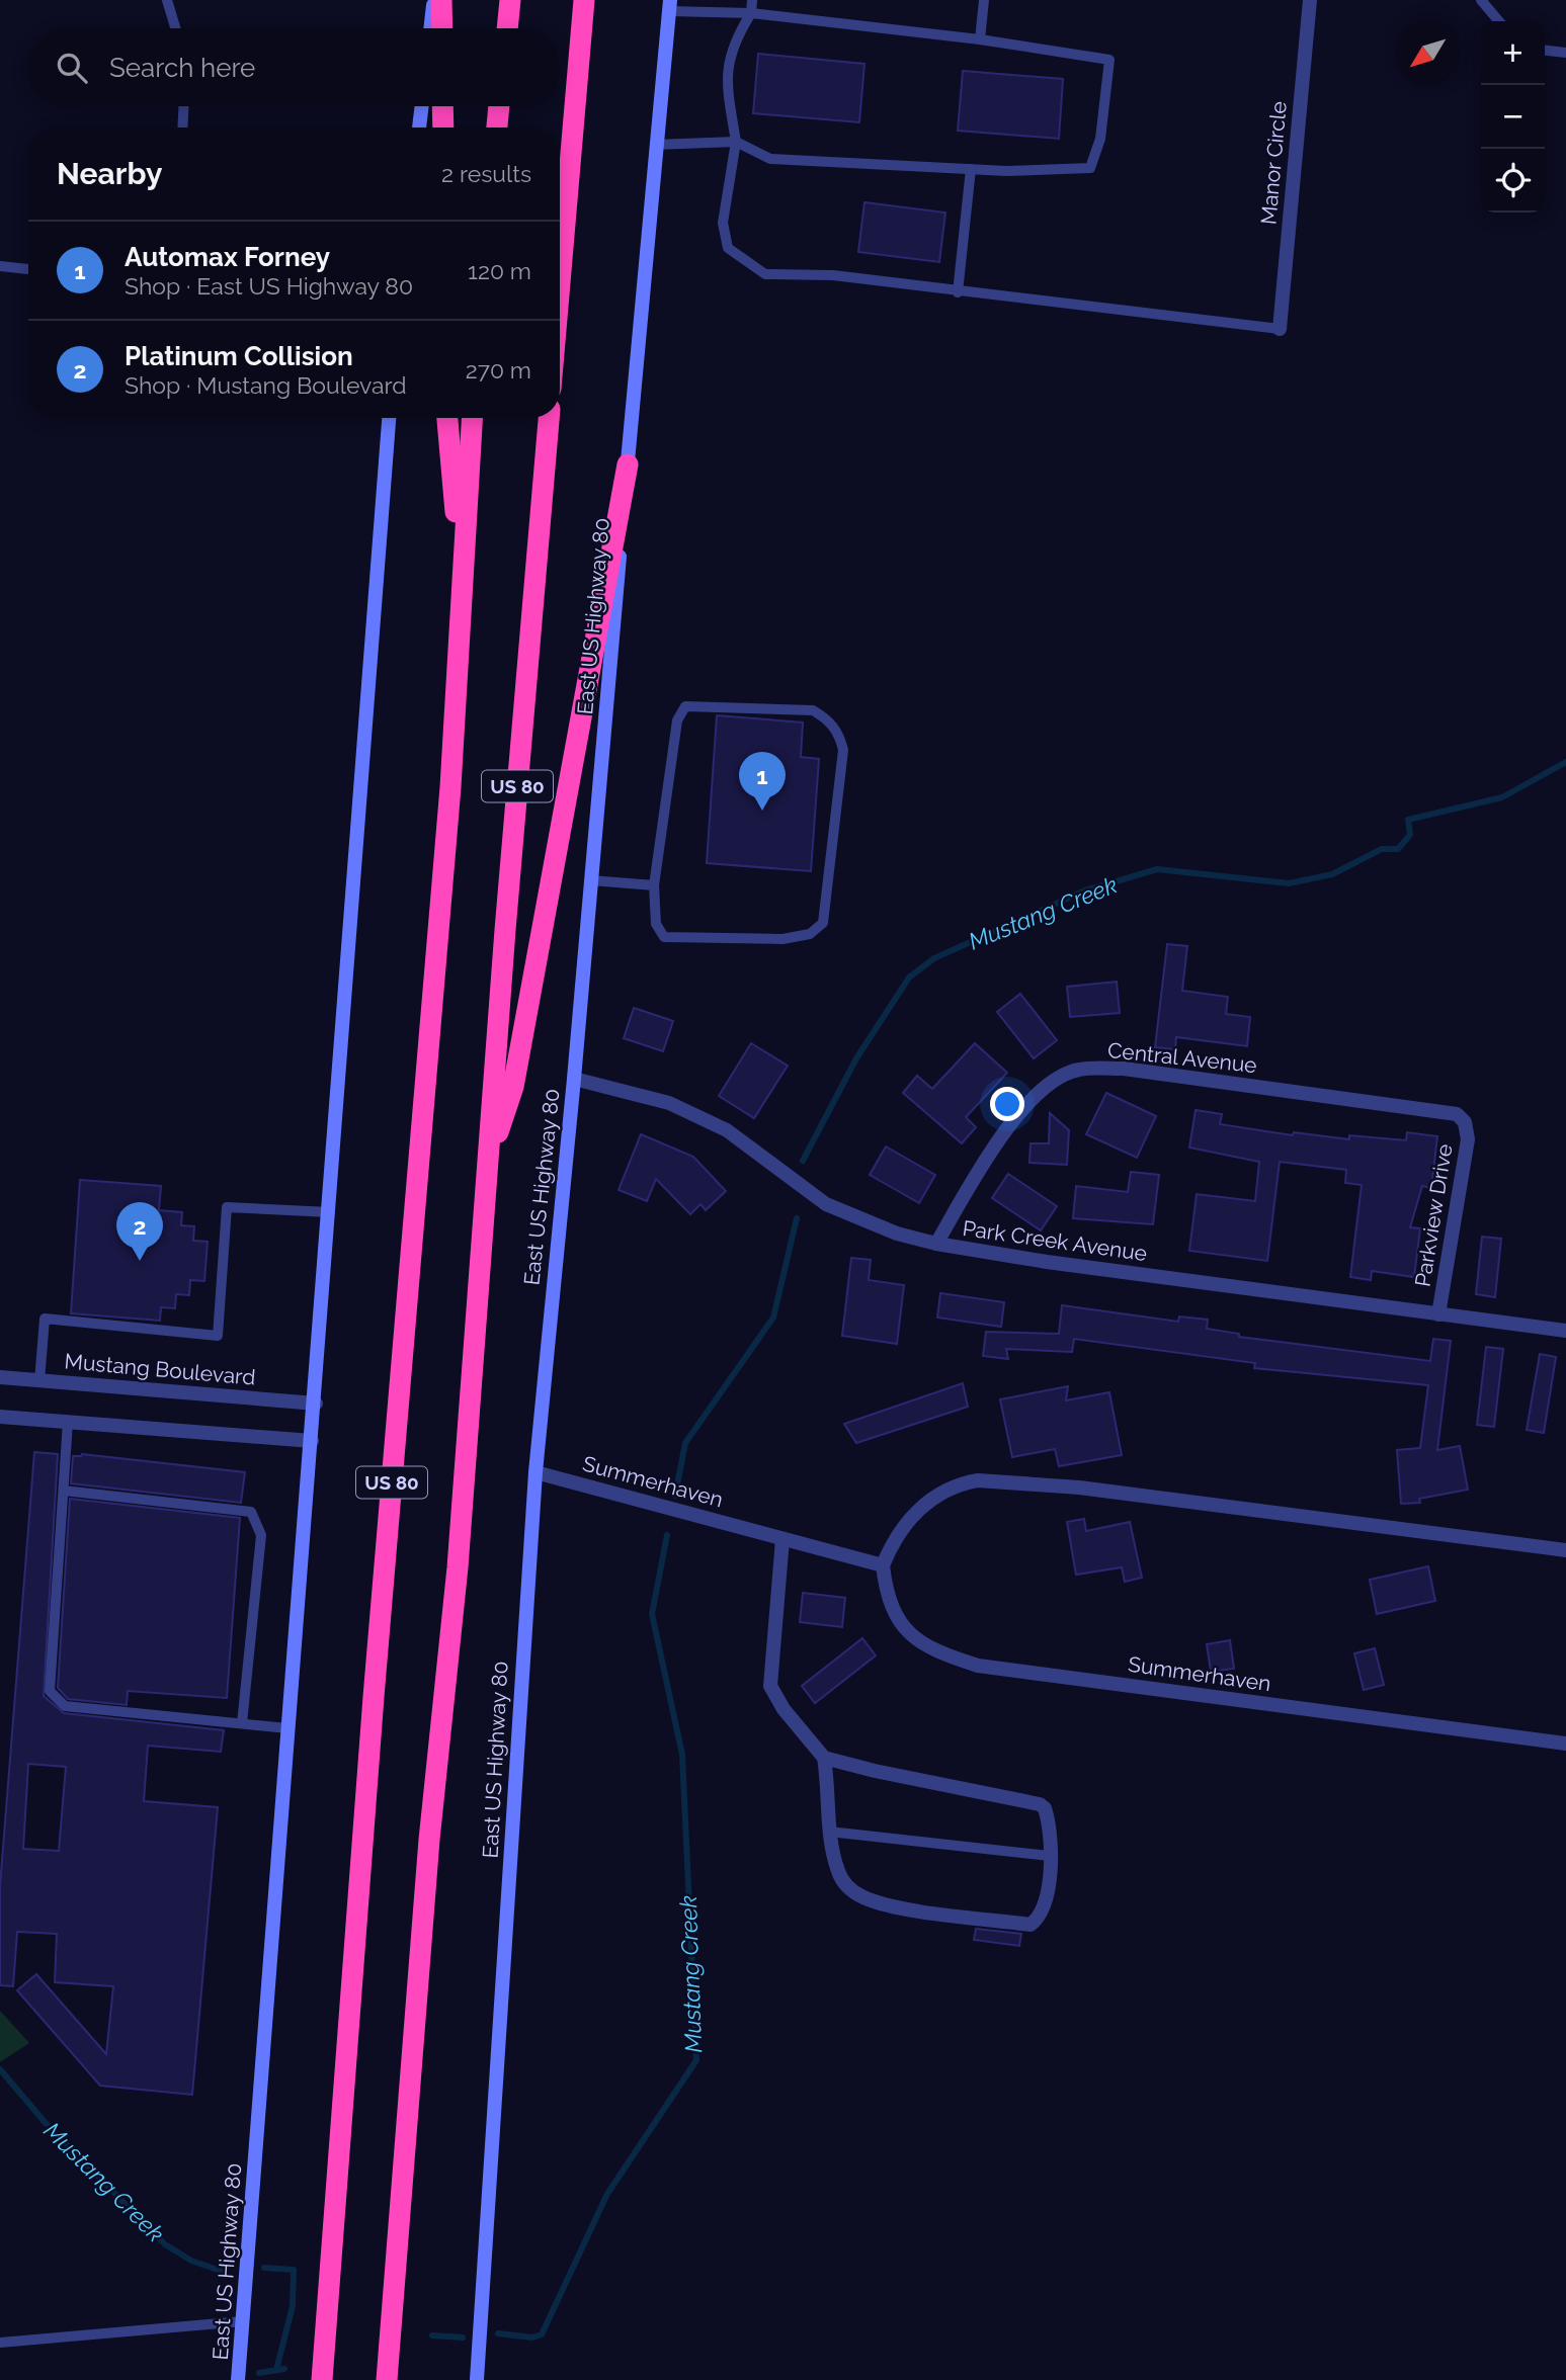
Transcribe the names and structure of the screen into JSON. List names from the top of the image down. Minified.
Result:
{"streets":{"highway":["US 80"],"main road":["East US Highway 80"],"street":["Manor Circle","Central Avenue","Parkview Drive","Park Creek Avenue","Mustang Boulevard","Summerhaven"]},"crossings":[["East US Highway 80","Park Creek Avenue"],["East US Highway 80","Mustang Boulevard"],["East US Highway 80","Summerhaven"],["Central Avenue","Parkview Drive"],["Central Avenue","Park Creek Avenue"],["Parkview Drive","Park Creek Avenue"]],"water":["Mustang Creek"],"north":"bottom left","page":{"map_buttons":["+","−"],"search":"Search here","heading":["Nearby","2 results"],"list":[{"mark":"1","name":"Automax Forney","note":"Shop · East US Highway 80","value":"120 m"},{"mark":"2","name":"Platinum Collision","note":"Shop · Mustang Boulevard","value":"270 m"}],"pins":["1","2"]}}
